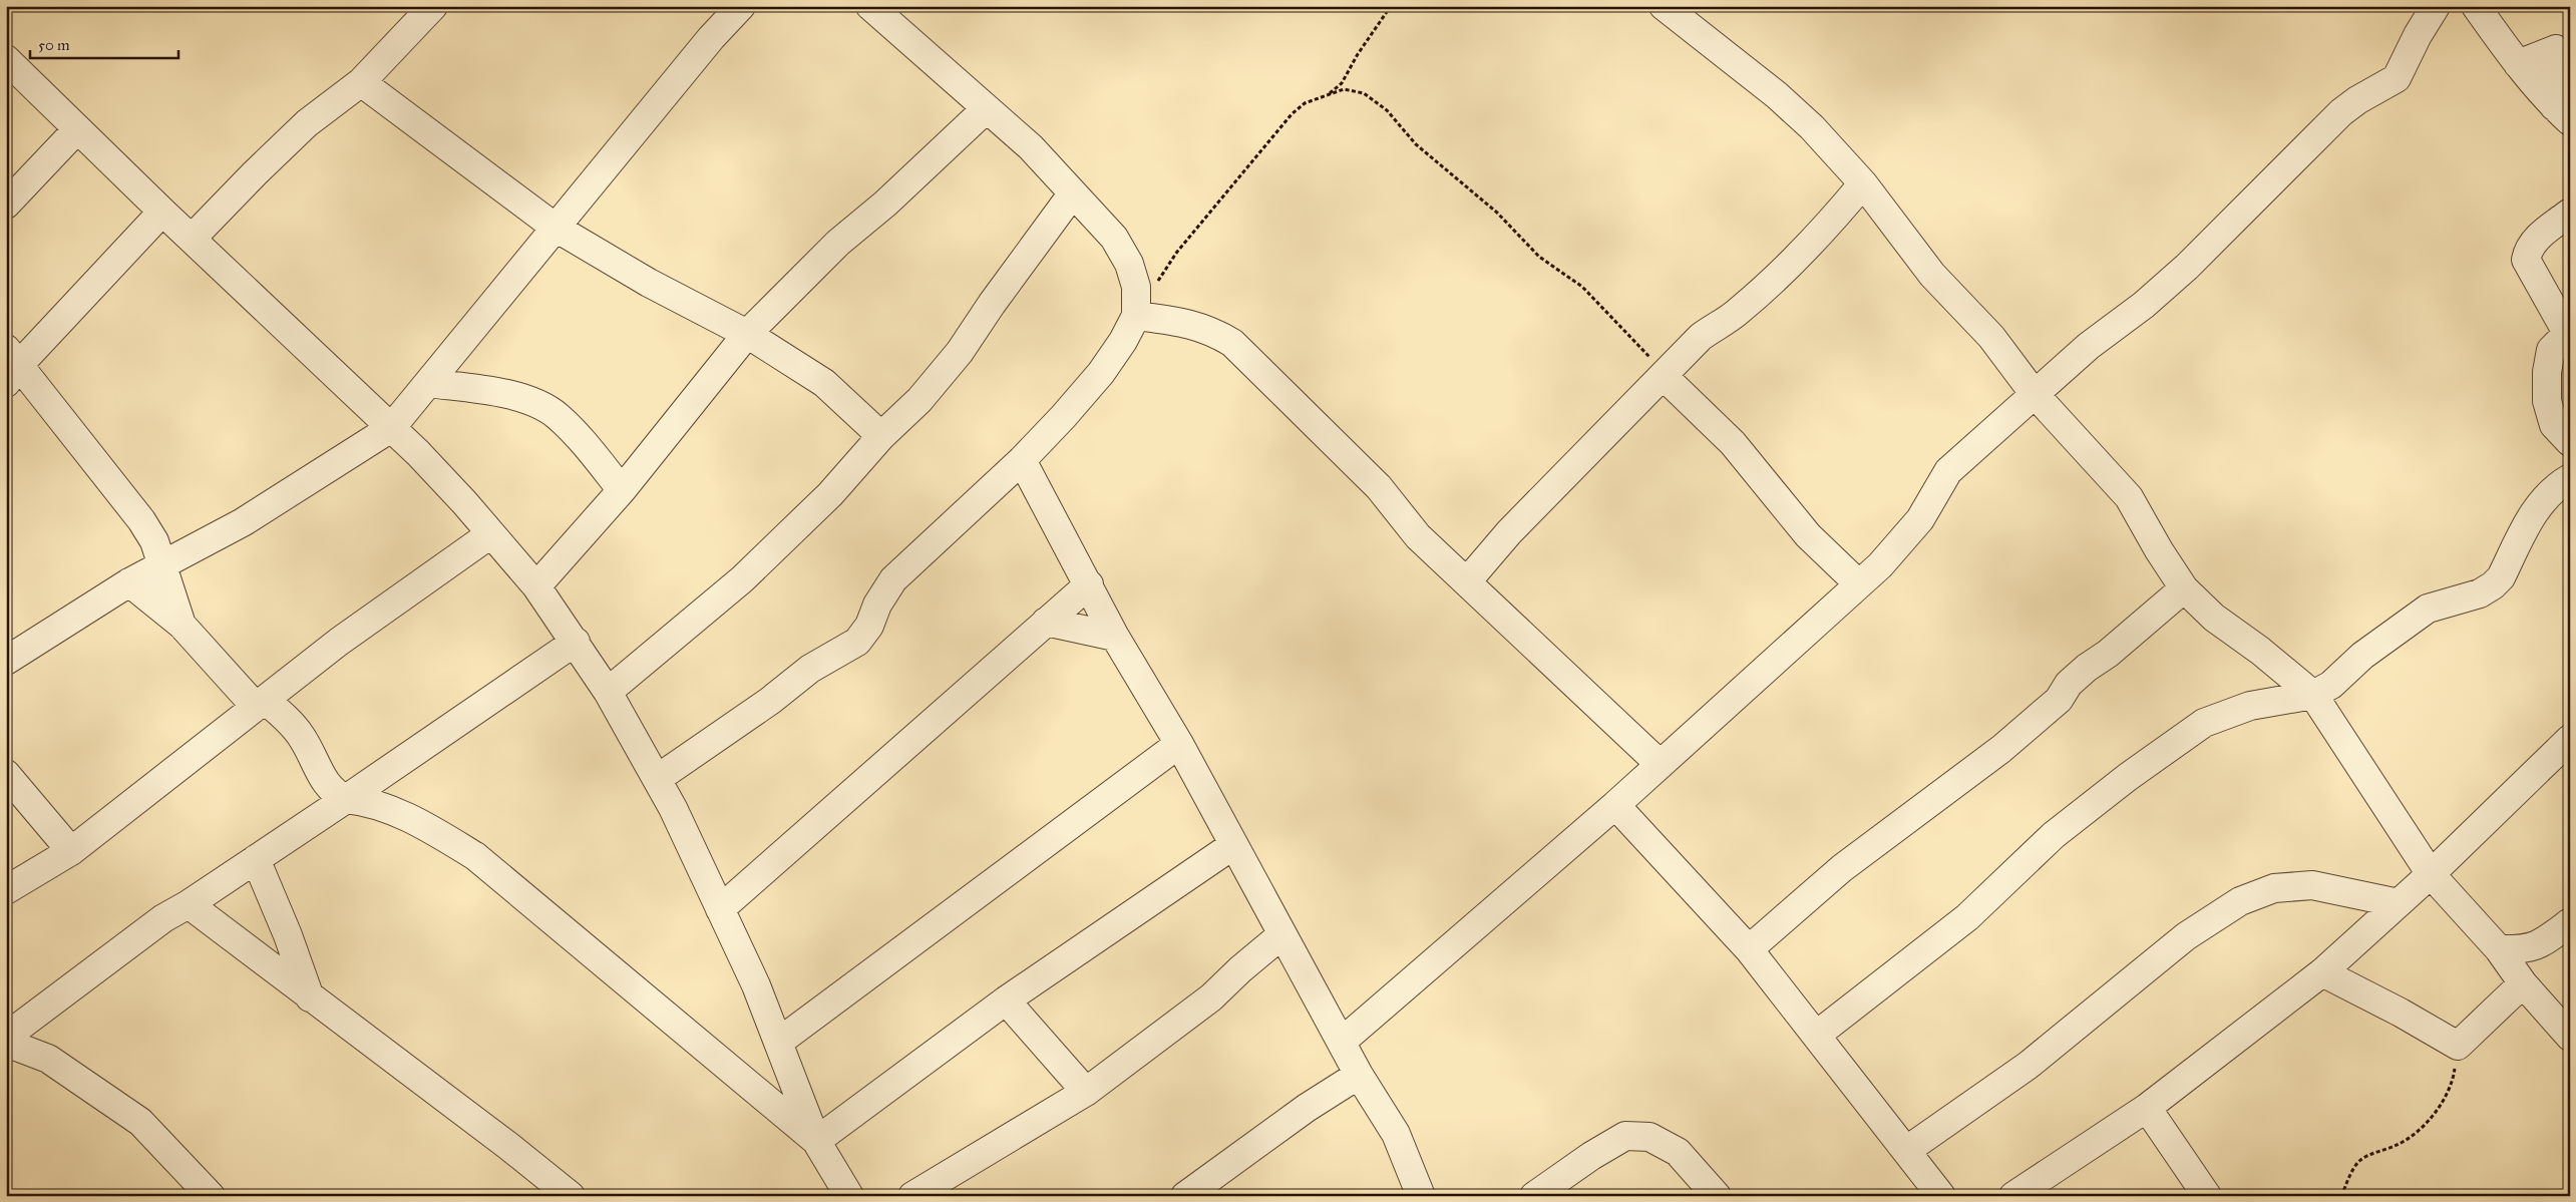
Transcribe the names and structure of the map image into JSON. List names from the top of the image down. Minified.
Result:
{"scale_bar":"50 m"}
